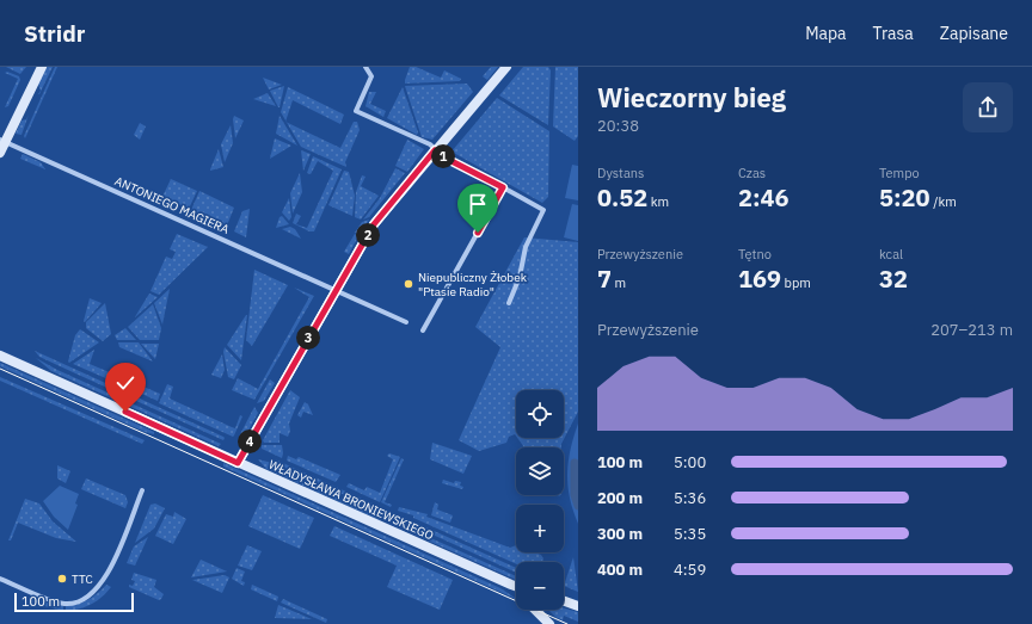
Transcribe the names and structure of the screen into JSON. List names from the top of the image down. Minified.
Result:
{"streets":{"main road":["WŁADYSŁAWA BRONIEWSKIEGO"],"street":["ANTONIEGO MAGIERA"]},"places":["Niepubliczny Żłobek \"Ptasie Radio\"","TTC"],"scale_bar":"100 m","page":{"header":"Stridr","nav":["Mapa","Trasa","Zapisane"],"heading":["Wieczorny bieg","20:38"],"pins":["1","2","3","4"],"stats":[["Dystans","0.52 km"],["Czas","2:46"],["Tempo","5:20 /km"],["Przewyższenie","7 m"],["Tętno","169 bpm"],["kcal","32"]],"chart":["Przewyższenie","207–213 m"],"map_buttons":["+","−"],"list":[{"name":"100 m","note":"5:00"},{"name":"200 m","note":"5:36"},{"name":"300 m","note":"5:35"},{"name":"400 m","note":"4:59"}],"scale":"100 m"}}
